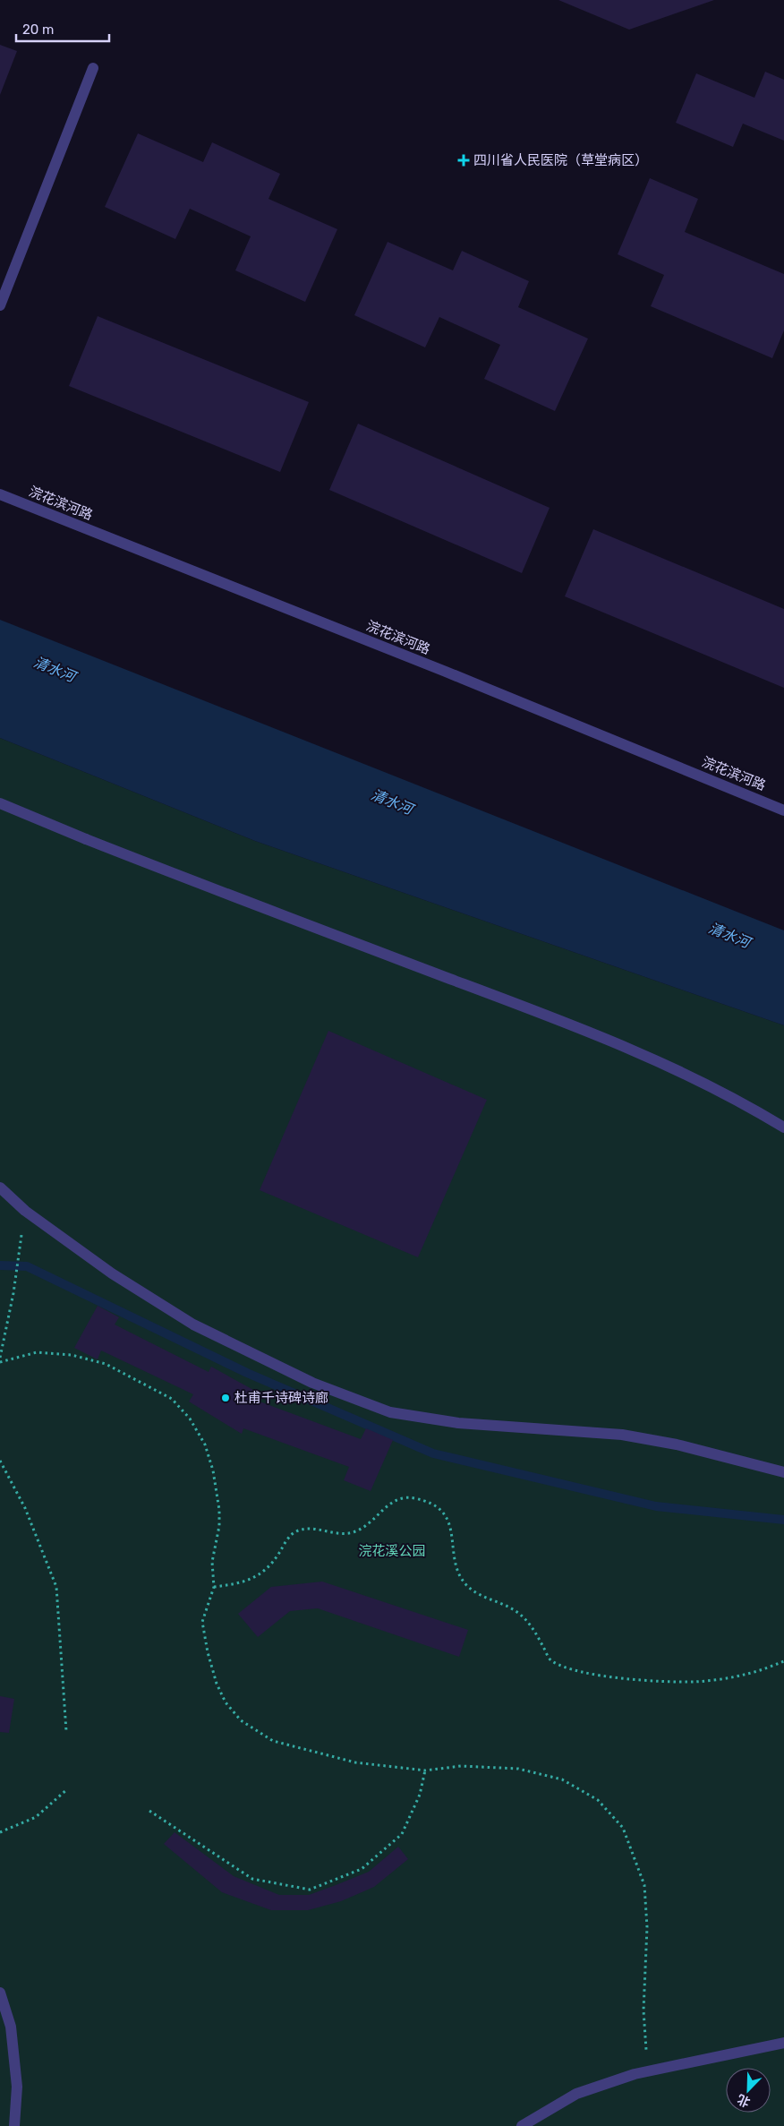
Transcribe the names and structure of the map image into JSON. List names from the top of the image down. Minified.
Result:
{"streets":{"street":["浣花滨河路"]},"water":["清水河"],"parks":["浣花溪公园"],"places":{"health":["四川省人民医院（草堂病区）"],"other":["杜甫千诗碑诗廊"]},"scale_bar":"20 m","north":"bottom left"}
